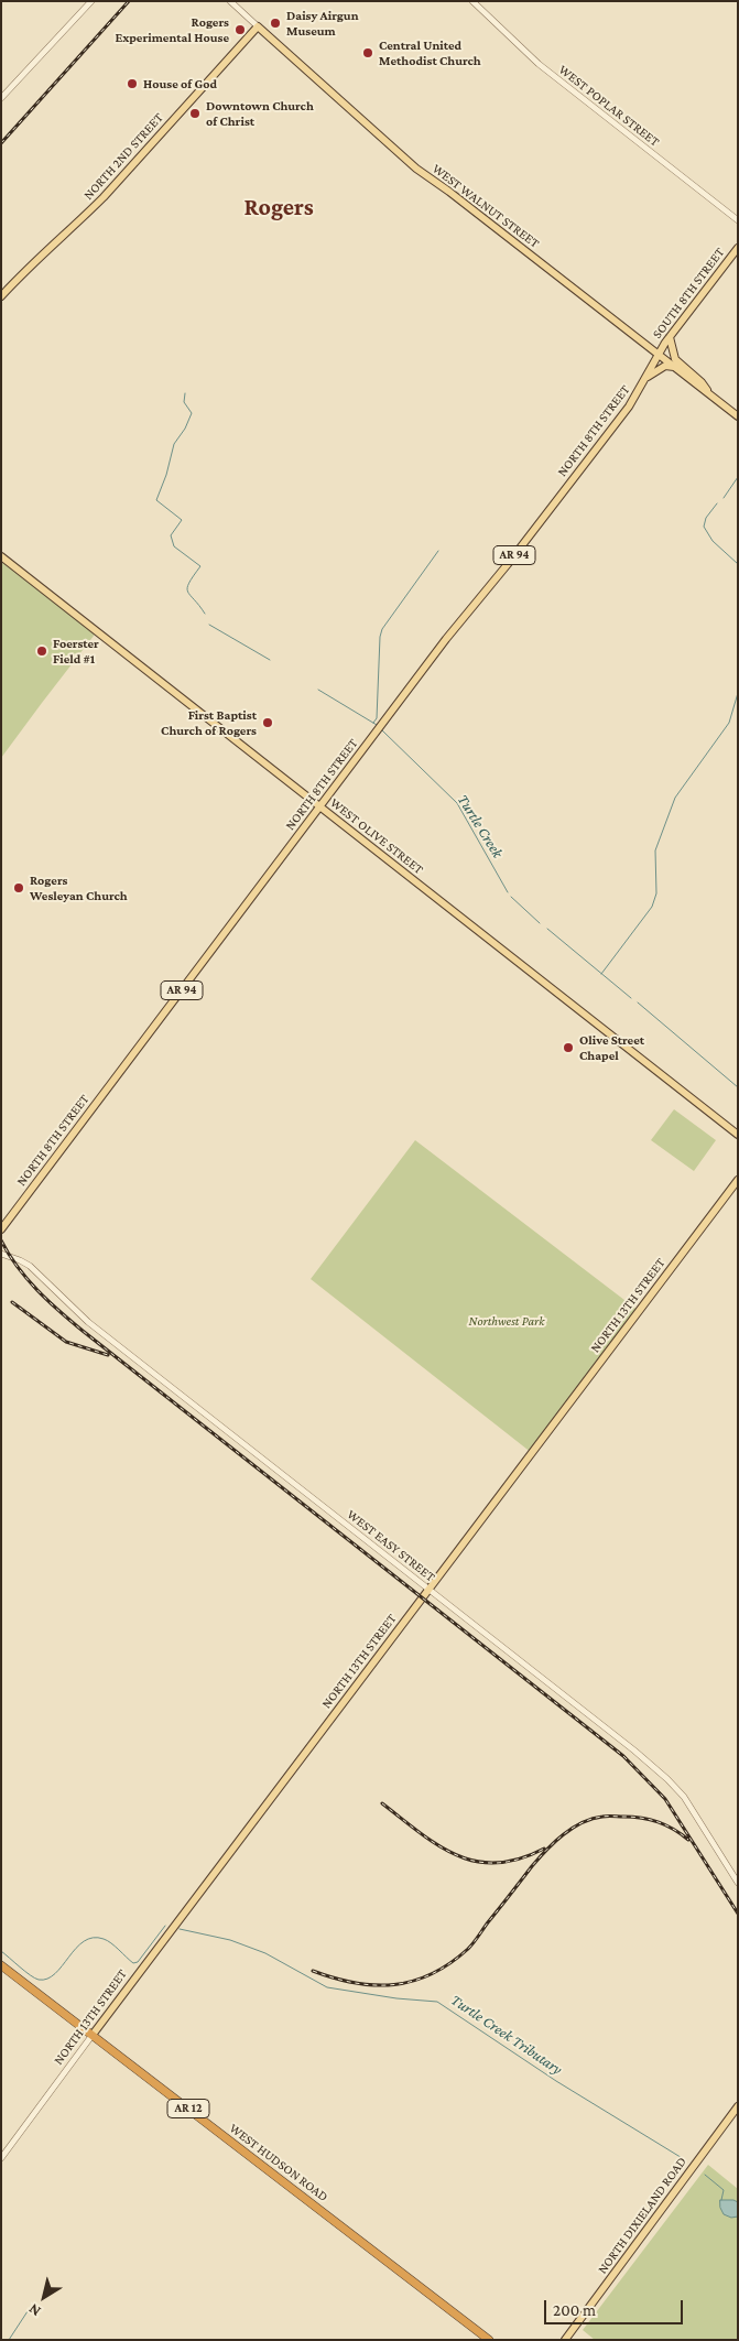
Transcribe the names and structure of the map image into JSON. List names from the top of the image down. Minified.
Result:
{"streets":{"highway":["AR 12","WEST HUDSON ROAD"],"main road":["NORTH 2ND STREET","WEST WALNUT STREET","SOUTH 8TH STREET","NORTH 8TH STREET","AR 94","WEST OLIVE STREET","NORTH 13TH STREET","NORTH DIXIELAND ROAD"],"street":["WEST POPLAR STREET","WEST EASY STREET"]},"crossings":[["NORTH 2ND STREET","WEST WALNUT STREET"],["WEST WALNUT STREET","SOUTH 8TH STREET"],["WEST WALNUT STREET","NORTH 8TH STREET"],["SOUTH 8TH STREET","NORTH 8TH STREET"],["NORTH 8TH STREET","WEST OLIVE STREET"],["NORTH 13TH STREET","WEST EASY STREET"],["NORTH 13TH STREET","WEST HUDSON ROAD"]],"districts":["Rogers"],"water":["Turtle Creek","Turtle Creek Tributary"],"parks":["Northwest Park"],"places":["Daisy Airgun Museum","Rogers Experimental House","Central United Methodist Church","House of God","Downtown Church of Christ","Foerster Field #1","First Baptist Church of Rogers","Rogers Wesleyan Church","Olive Street Chapel"],"scale_bar":"200 m","north":"bottom left"}
